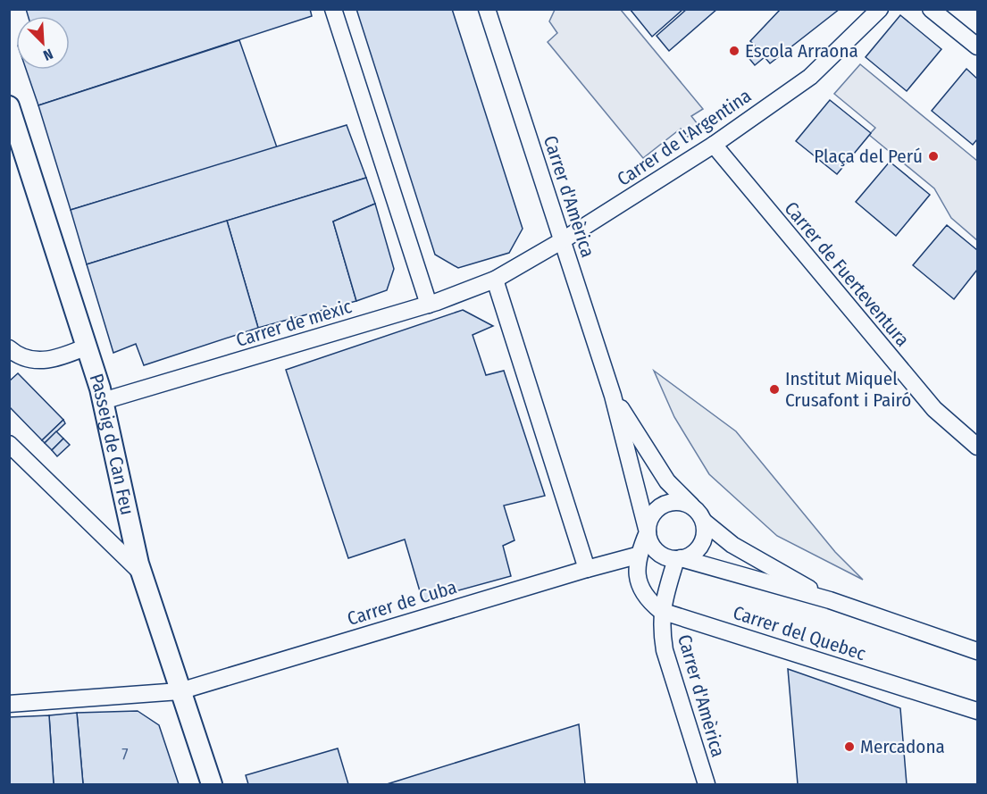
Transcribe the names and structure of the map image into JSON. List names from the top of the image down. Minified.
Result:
{"streets":{"street":["Carrer de l'Argentina","Carrer d'Amèrica","Carrer de Fuerteventura","Carrer de mèxic","Passeig de Can Feu","Carrer de Cuba","Carrer del Quebec"]},"crossings":[["Carrer de l'Argentina","Carrer d'Amèrica"],["Carrer de l'Argentina","Carrer de Fuerteventura"],["Carrer de l'Argentina","Carrer de mèxic"],["Carrer d'Amèrica","Carrer del Quebec"],["Carrer de mèxic","Passeig de Can Feu"],["Passeig de Can Feu","Carrer de Cuba"]],"places":["Escola Arraona","Plaça del Perú","Institut Miquel Crusafont i Pairó","Mercadona"],"house_numbers":["7"],"north":"bottom right"}
